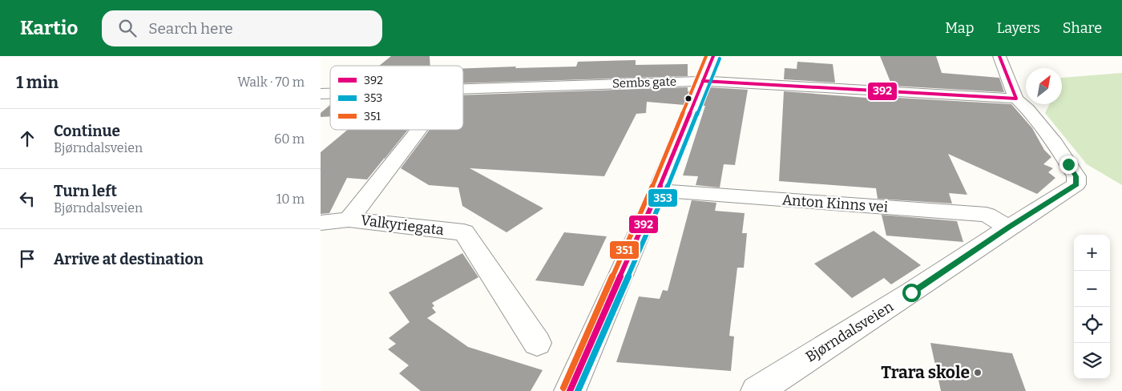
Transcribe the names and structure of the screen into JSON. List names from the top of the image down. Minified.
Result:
{"streets":{"street":["Sembs gate","Anton Kinns vei","Valkyriegata","Bjørndalsveien"]},"crossings":[["Sembs gate","Bjørndalsveien"],["Anton Kinns vei","Bjørndalsveien"]],"places":["Trara skole"],"lines":["transit line 392","transit line 351","transit line 353"],"legend":["392","353","351"],"north":"top right","page":{"header":"Kartio","search":"Search here","nav":["Map","Layers","Share"],"heading":["1 min","Walk · 70 m"],"list":[["Continue","Bjørndalsveien","60 m"],["Turn left","Bjørndalsveien","10 m"],"Arrive at destination"],"map_buttons":["+","−"]}}
